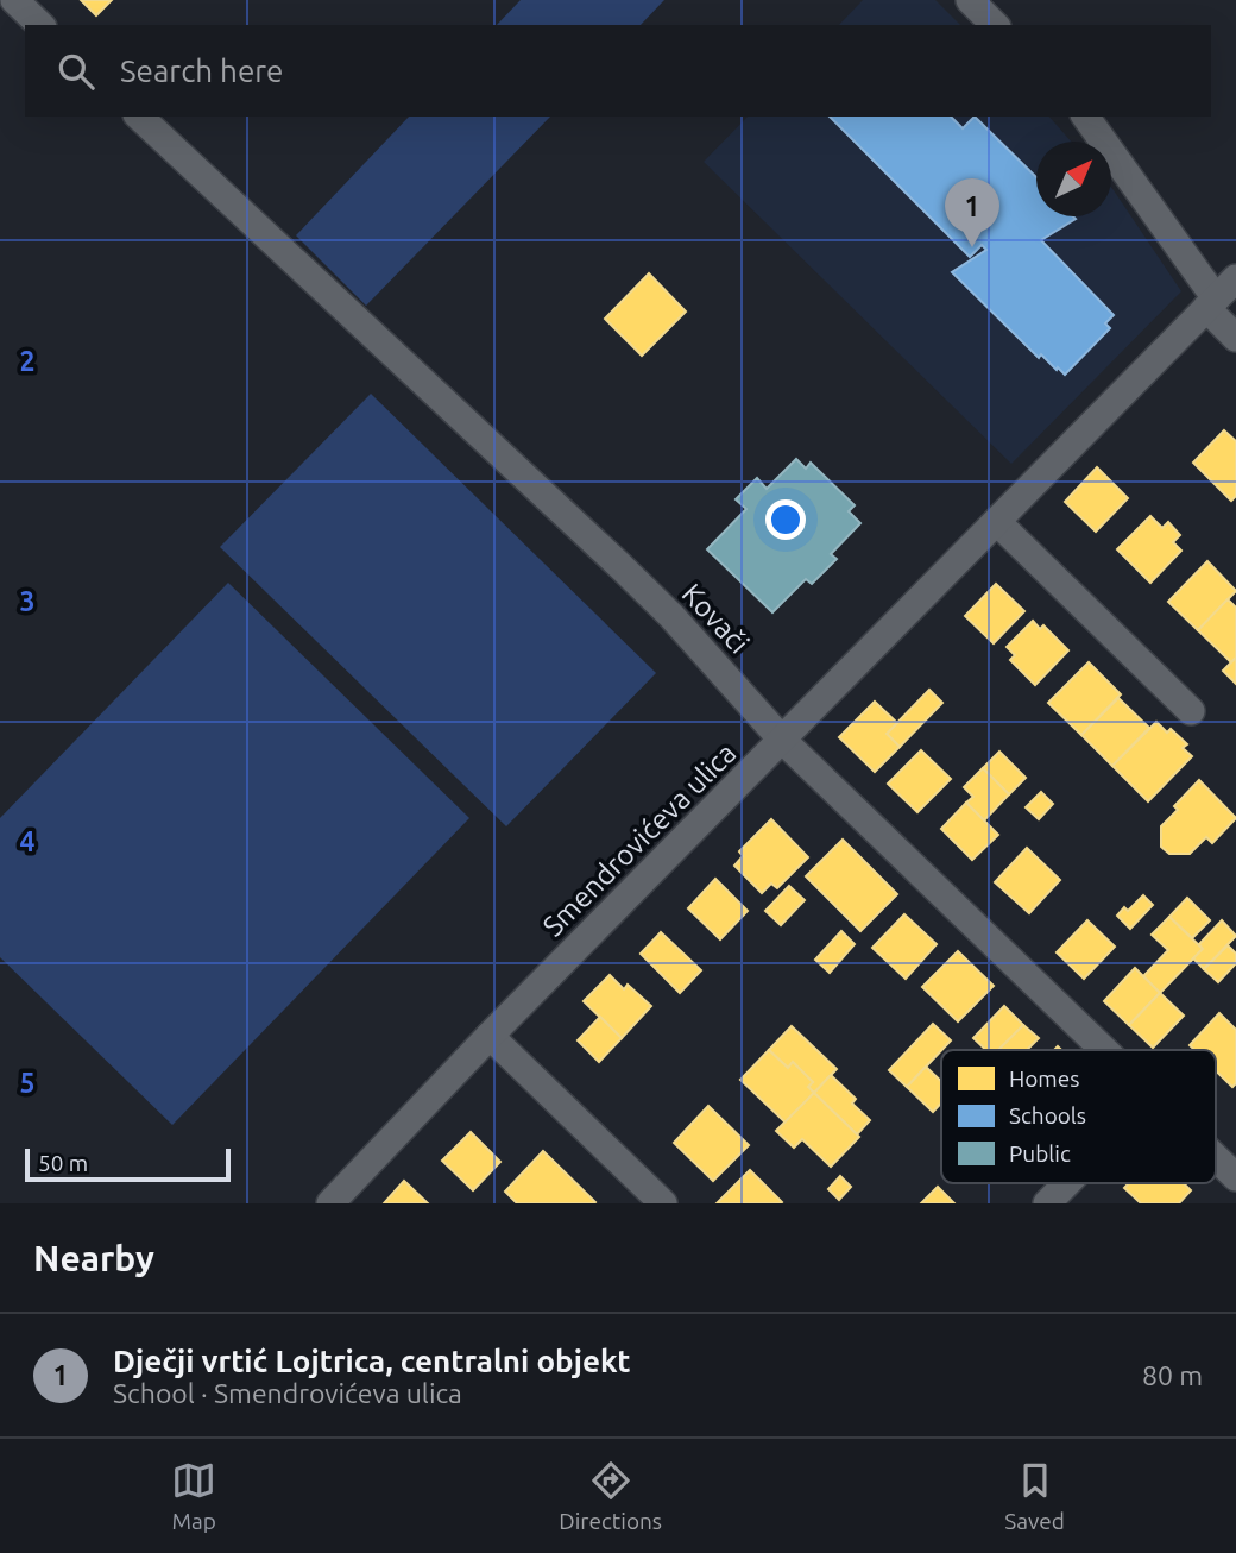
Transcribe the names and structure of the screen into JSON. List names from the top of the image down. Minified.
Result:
{"streets":{"street":["Kovači","Smendrovićeva ulica"]},"crossings":[["Kovači","Smendrovićeva ulica"]],"legend":["Homes","Schools","Public"],"scale_bar":"50 m","north":"top right","page":{"search":"Search here","pins":"1","scale":"50 m","heading":"Nearby","list":[{"mark":"1","name":"Dječji vrtić Lojtrica, centralni objekt","note":"School · Smendrovićeva ulica","value":"80 m"}],"nav":["Map","Directions","Saved"]},"grid":{"rows":["2","3","4","5"]}}
